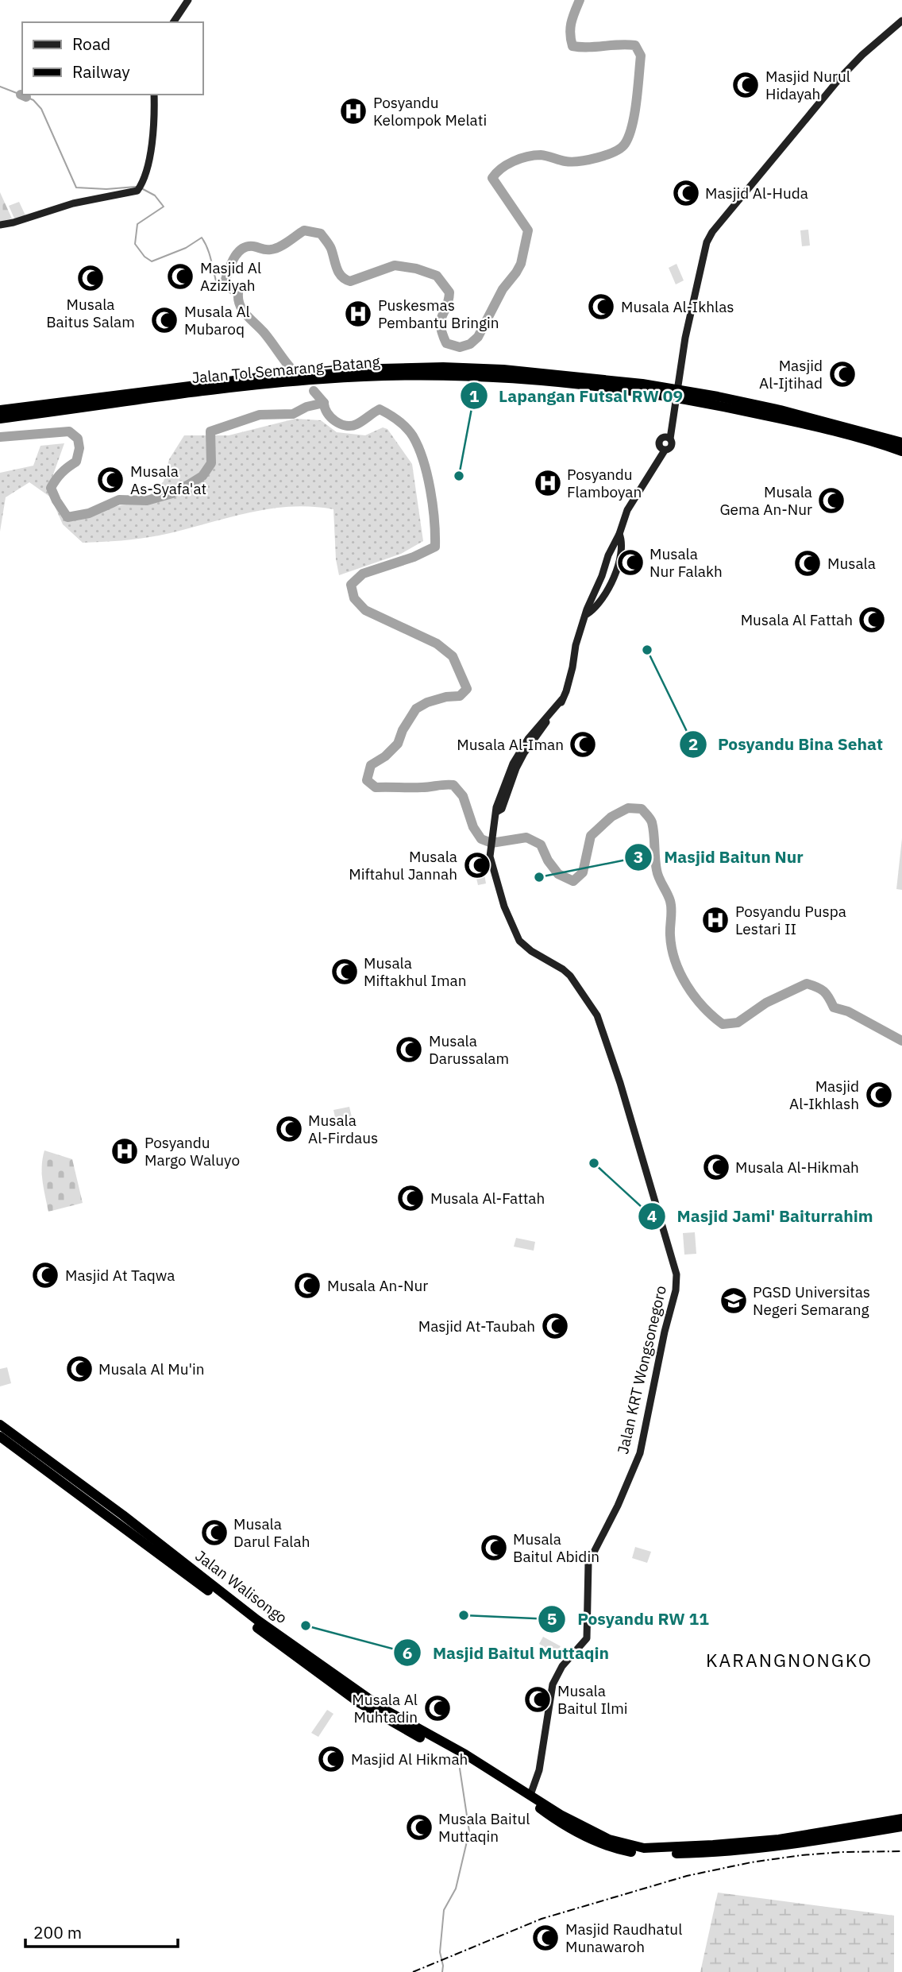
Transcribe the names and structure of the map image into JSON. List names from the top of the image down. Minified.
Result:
{"streets":{"highway":["Jalan Tol Semarang–Batang","Jalan Walisongo"],"street":["Jalan KRT Wongsonegoro"]},"crossings":[["Jalan KRT Wongsonegoro","Jalan Walisongo"]],"districts":["KARANGNONGKO"],"places":{"mosque":["Masjid Nurul Hidayah","Masjid Al-Huda","Masjid Al Aziziyah","Musala Baitus Salam","Musala Al-Ikhlas","Musala Al Mubaroq","Masjid Al-Ijtihad","Musala As-Syafa'at","Musala Gema An-Nur","Musala Nur Falakh","Musala","Musala Al Fattah","Musala Al-Iman","Musala Miftahul Jannah","Musala Miftakhul Iman","Musala Darussalam","Masjid Al-Ikhlash","Musala Al-Firdaus","Musala Al-Hikmah","Musala Al-Fattah","Masjid At Taqwa","Musala An-Nur","Masjid At-Taubah","Musala Al Mu'in","Musala Darul Falah","Musala Baitul Abidin","Musala Baitul Ilmi","Musala Al Muhtadin","Masjid Al Hikmah","Musala Baitul Muttaqin","Masjid Raudhatul Munawaroh"],"hospital":["Posyandu Kelompok Melati","Puskesmas Pembantu Bringin","Posyandu Flamboyan","Posyandu Puspa Lestari II","Posyandu Margo Waluyo"],"other":["Lapangan Futsal RW 09","Posyandu Bina Sehat","Masjid Baitun Nur","Masjid Jami' Baiturrahim","Posyandu RW 11","Masjid Baitul Muttaqin"],"school or university":["PGSD Universitas Negeri Semarang"]},"legend":["Road","Railway"],"scale_bar":"200 m"}
